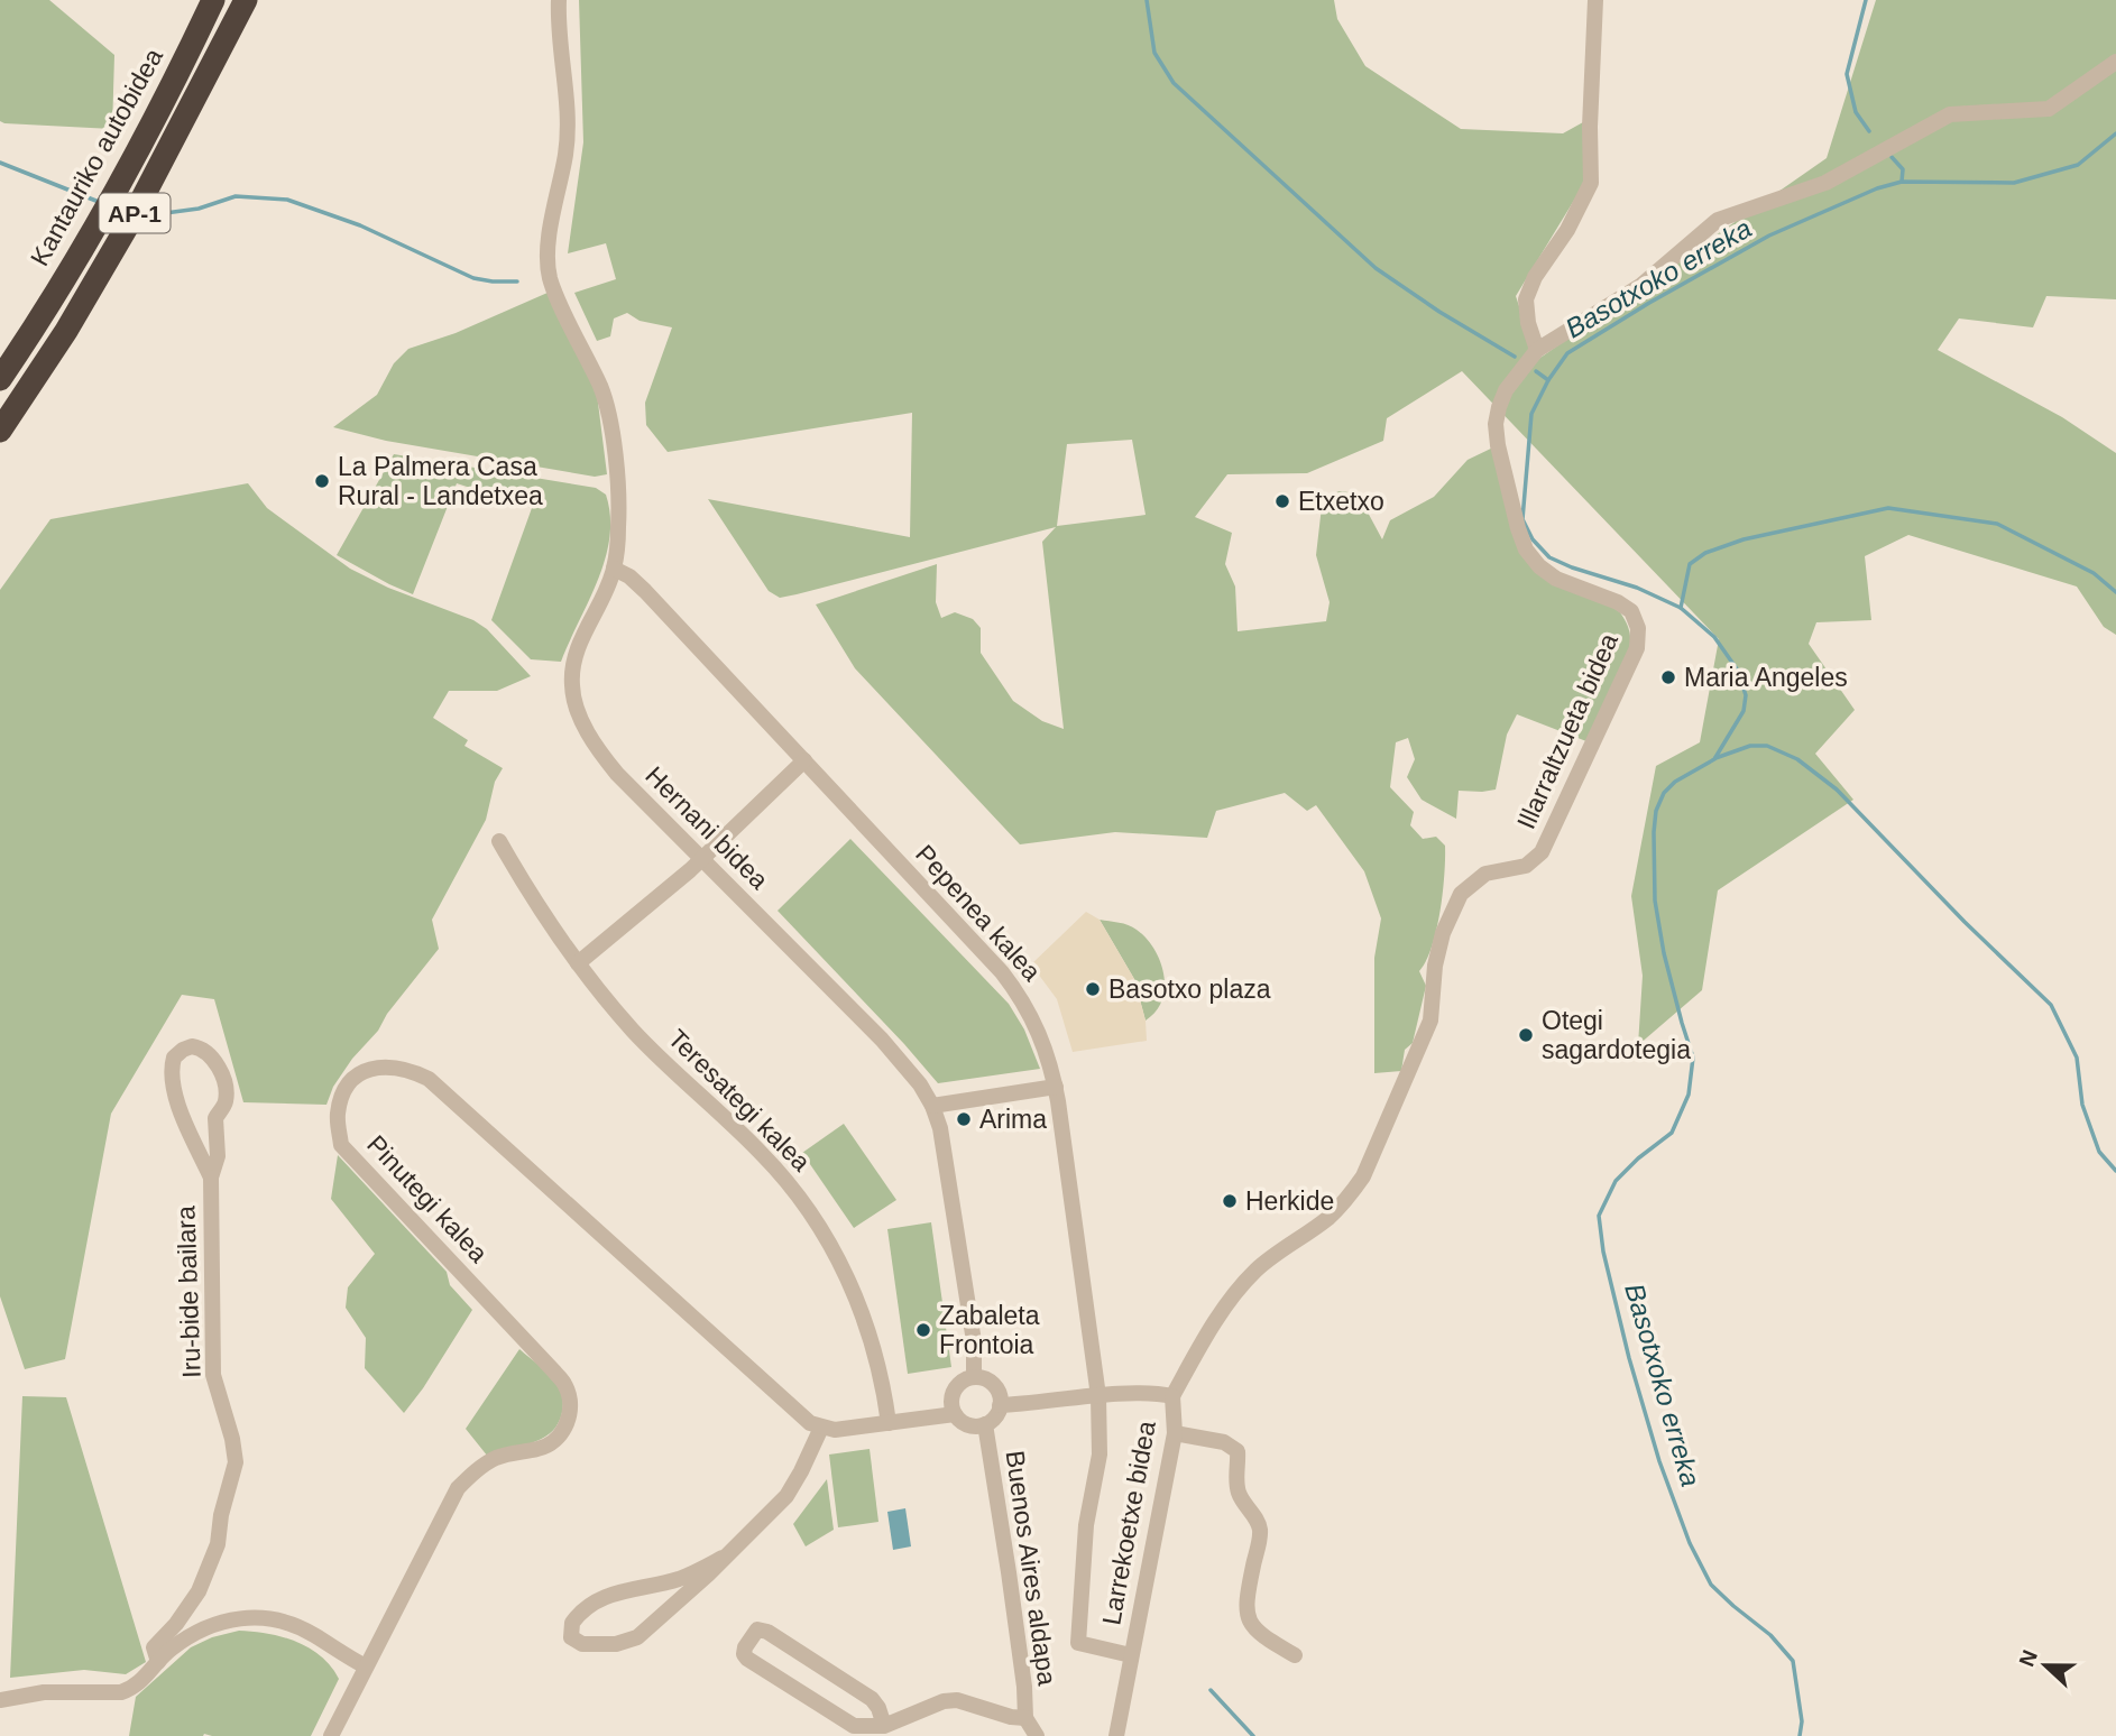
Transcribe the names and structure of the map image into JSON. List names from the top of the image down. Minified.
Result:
{"streets":{"highway":["Kantauriko autobidea","AP-1"],"street":["Illarraltzueta bidea","Hernani bidea","Pepenea kalea","Teresategi kalea","Pinutegi kalea","Iru-bide bailara","Larrekoetxe bidea","Buenos Aires aldapa"]},"crossings":[["Illarraltzueta bidea","Larrekoetxe bidea"],["Hernani bidea","Pepenea kalea"],["Hernani bidea","Larrekoetxe bidea"],["Hernani bidea","Buenos Aires aldapa"],["Pepenea kalea","Larrekoetxe bidea"],["Pinutegi kalea","Iru-bide bailara"],["Larrekoetxe bidea","Buenos Aires aldapa"]],"water":["Basotxoko erreka"],"places":["La Palmera Casa Rural - Landetxea","Etxetxo","Maria Angeles","Basotxo plaza","Otegi sagardotegia","Arima","Herkide","Zabaleta Frontoia"],"north":"left"}
